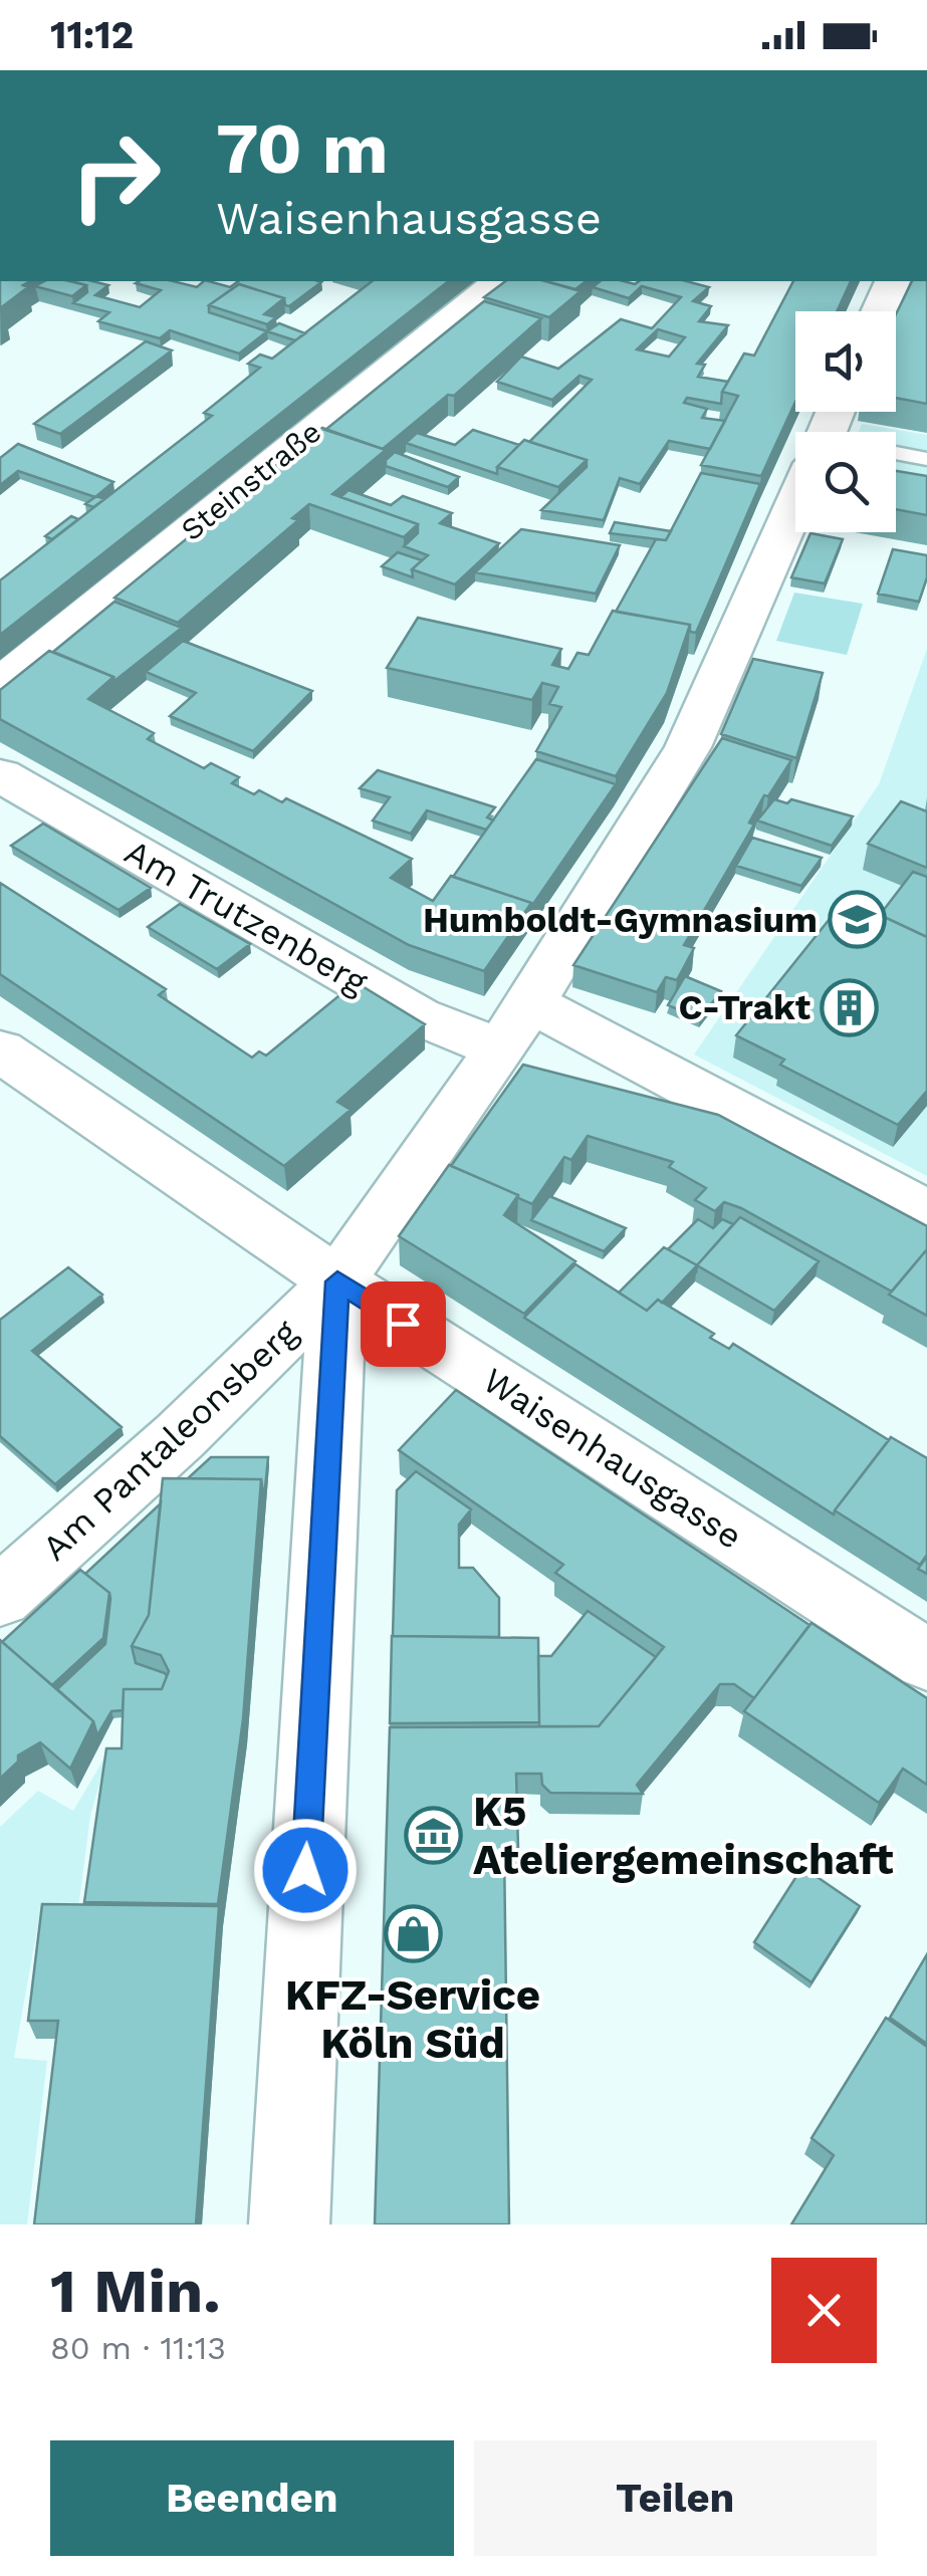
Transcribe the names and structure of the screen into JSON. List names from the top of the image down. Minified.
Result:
{"streets":{"street":["Steinstraße","Am Trutzenberg","Am Pantaleonsberg","Waisenhausgasse"]},"crossings":[["Am Trutzenberg","Am Pantaleonsberg"],["Am Pantaleonsberg","Waisenhausgasse"]],"places":{"school or university":["Humboldt-Gymnasium"],"building":["C-Trakt"],"museum":["K5 Ateliergemeinschaft"],"shop":["KFZ-Service Köln Süd"]},"page":{"status":"11:12","turn":["70 m","Waisenhausgasse"],"heading":["1 Min.","80 m · 11:13"],"buttons":["Beenden","Teilen"]}}
